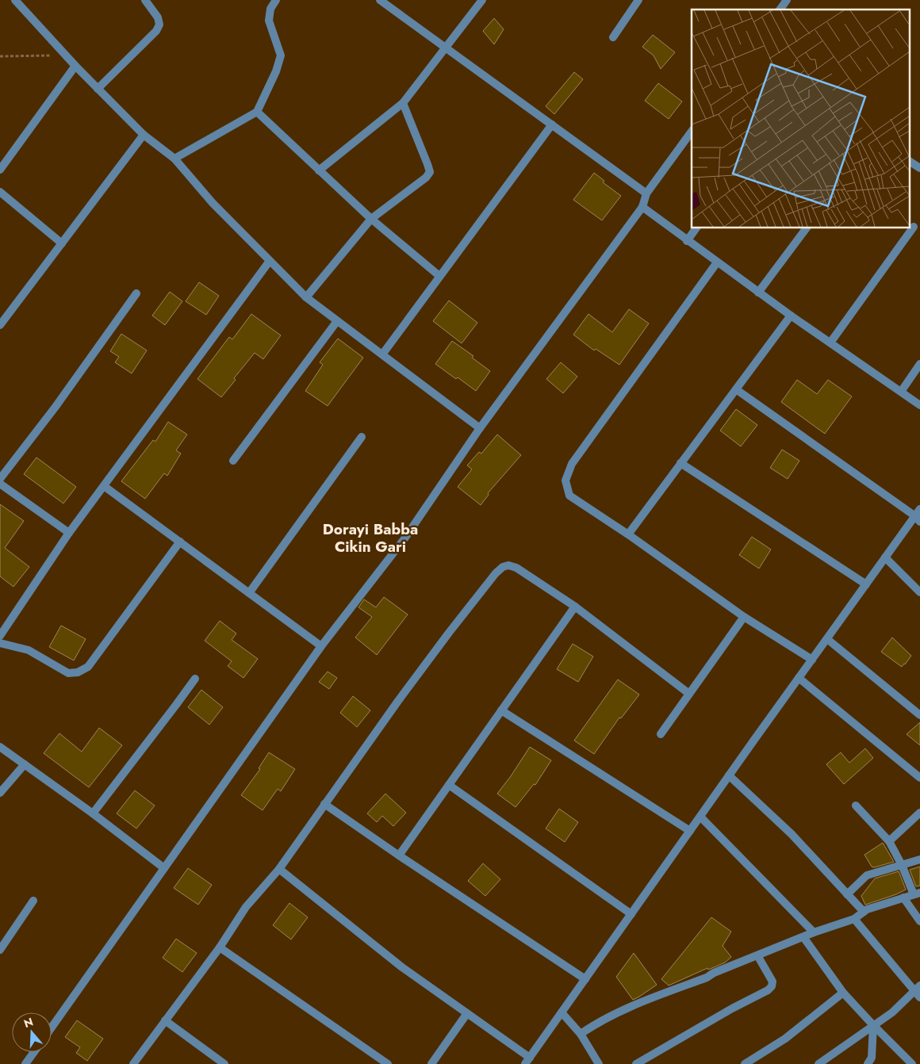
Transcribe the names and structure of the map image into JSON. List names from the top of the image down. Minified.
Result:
{"districts":["Dorayi Babba Cikin Gari"],"north":"top"}
